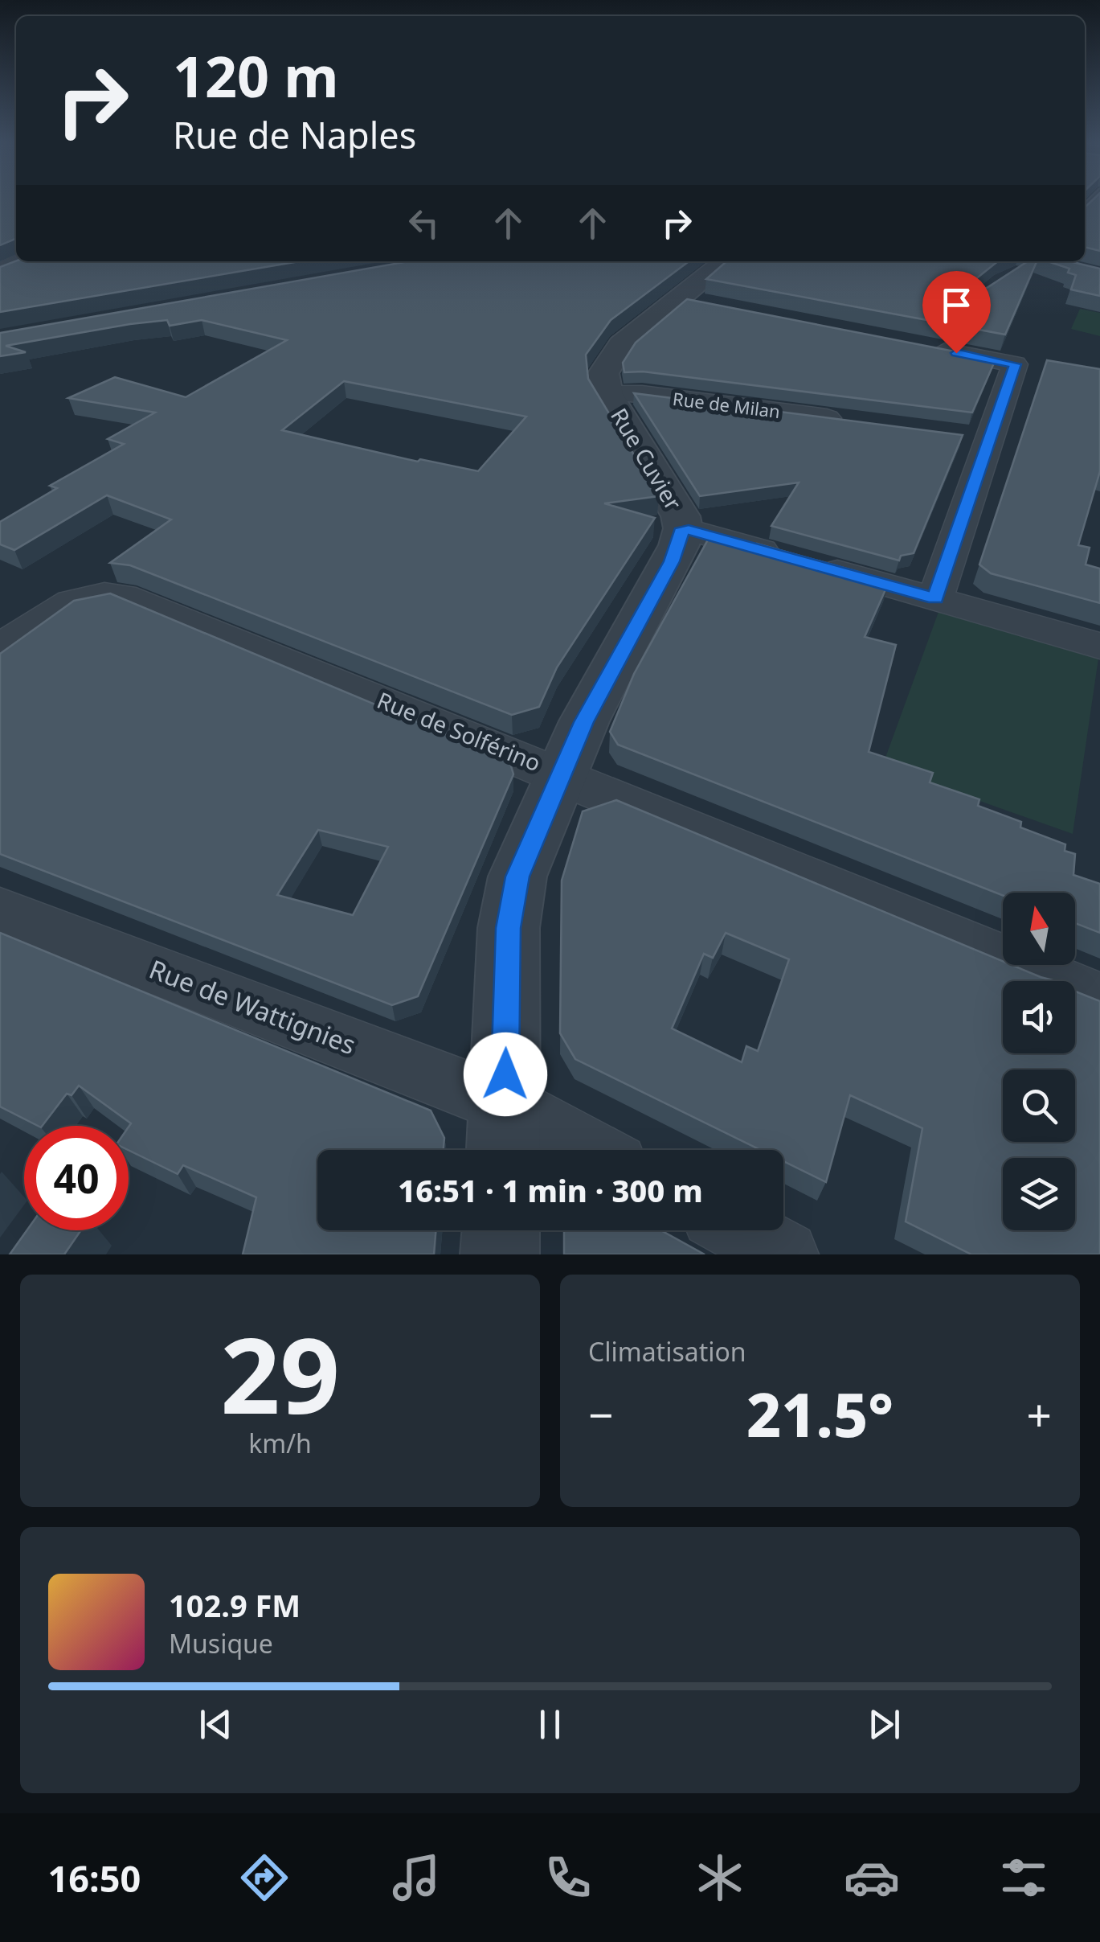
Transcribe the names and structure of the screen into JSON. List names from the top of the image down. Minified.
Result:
{"streets":{"street":["Rue de Milan","Rue Cuvier","Rue de Solférino","Rue de Wattignies"]},"crossings":[["Rue de Milan","Rue Cuvier"],["Rue Cuvier","Rue de Solférino"],["Rue Cuvier","Rue de Wattignies"]],"north":"top","page":{"turn":["120 m","Rue de Naples"],"limit":"40","trip":"16:51 · 1 min · 300 m","tile":[["29","km/h"],"Climatisation"],"heat":["−","21.5°","+"],"song":["102.9 FM","Musique"],"tabs":"16:50"}}
